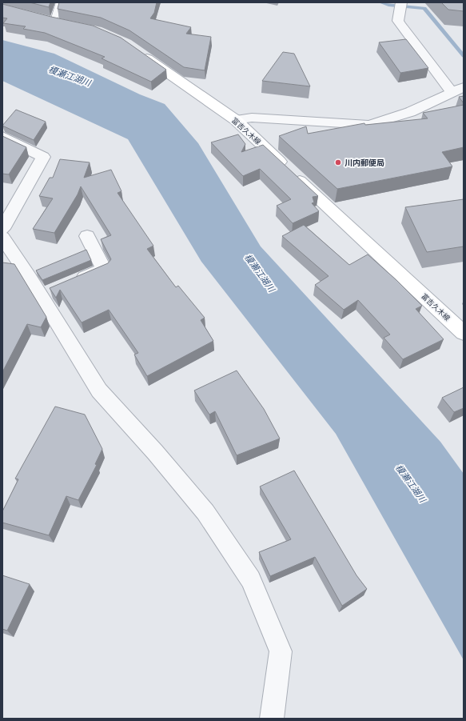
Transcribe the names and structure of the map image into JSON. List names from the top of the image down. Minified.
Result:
{"streets":{"main road":["富吉久木線"]},"water":["榎瀬江湖川"],"places":["川内郵便局"]}
